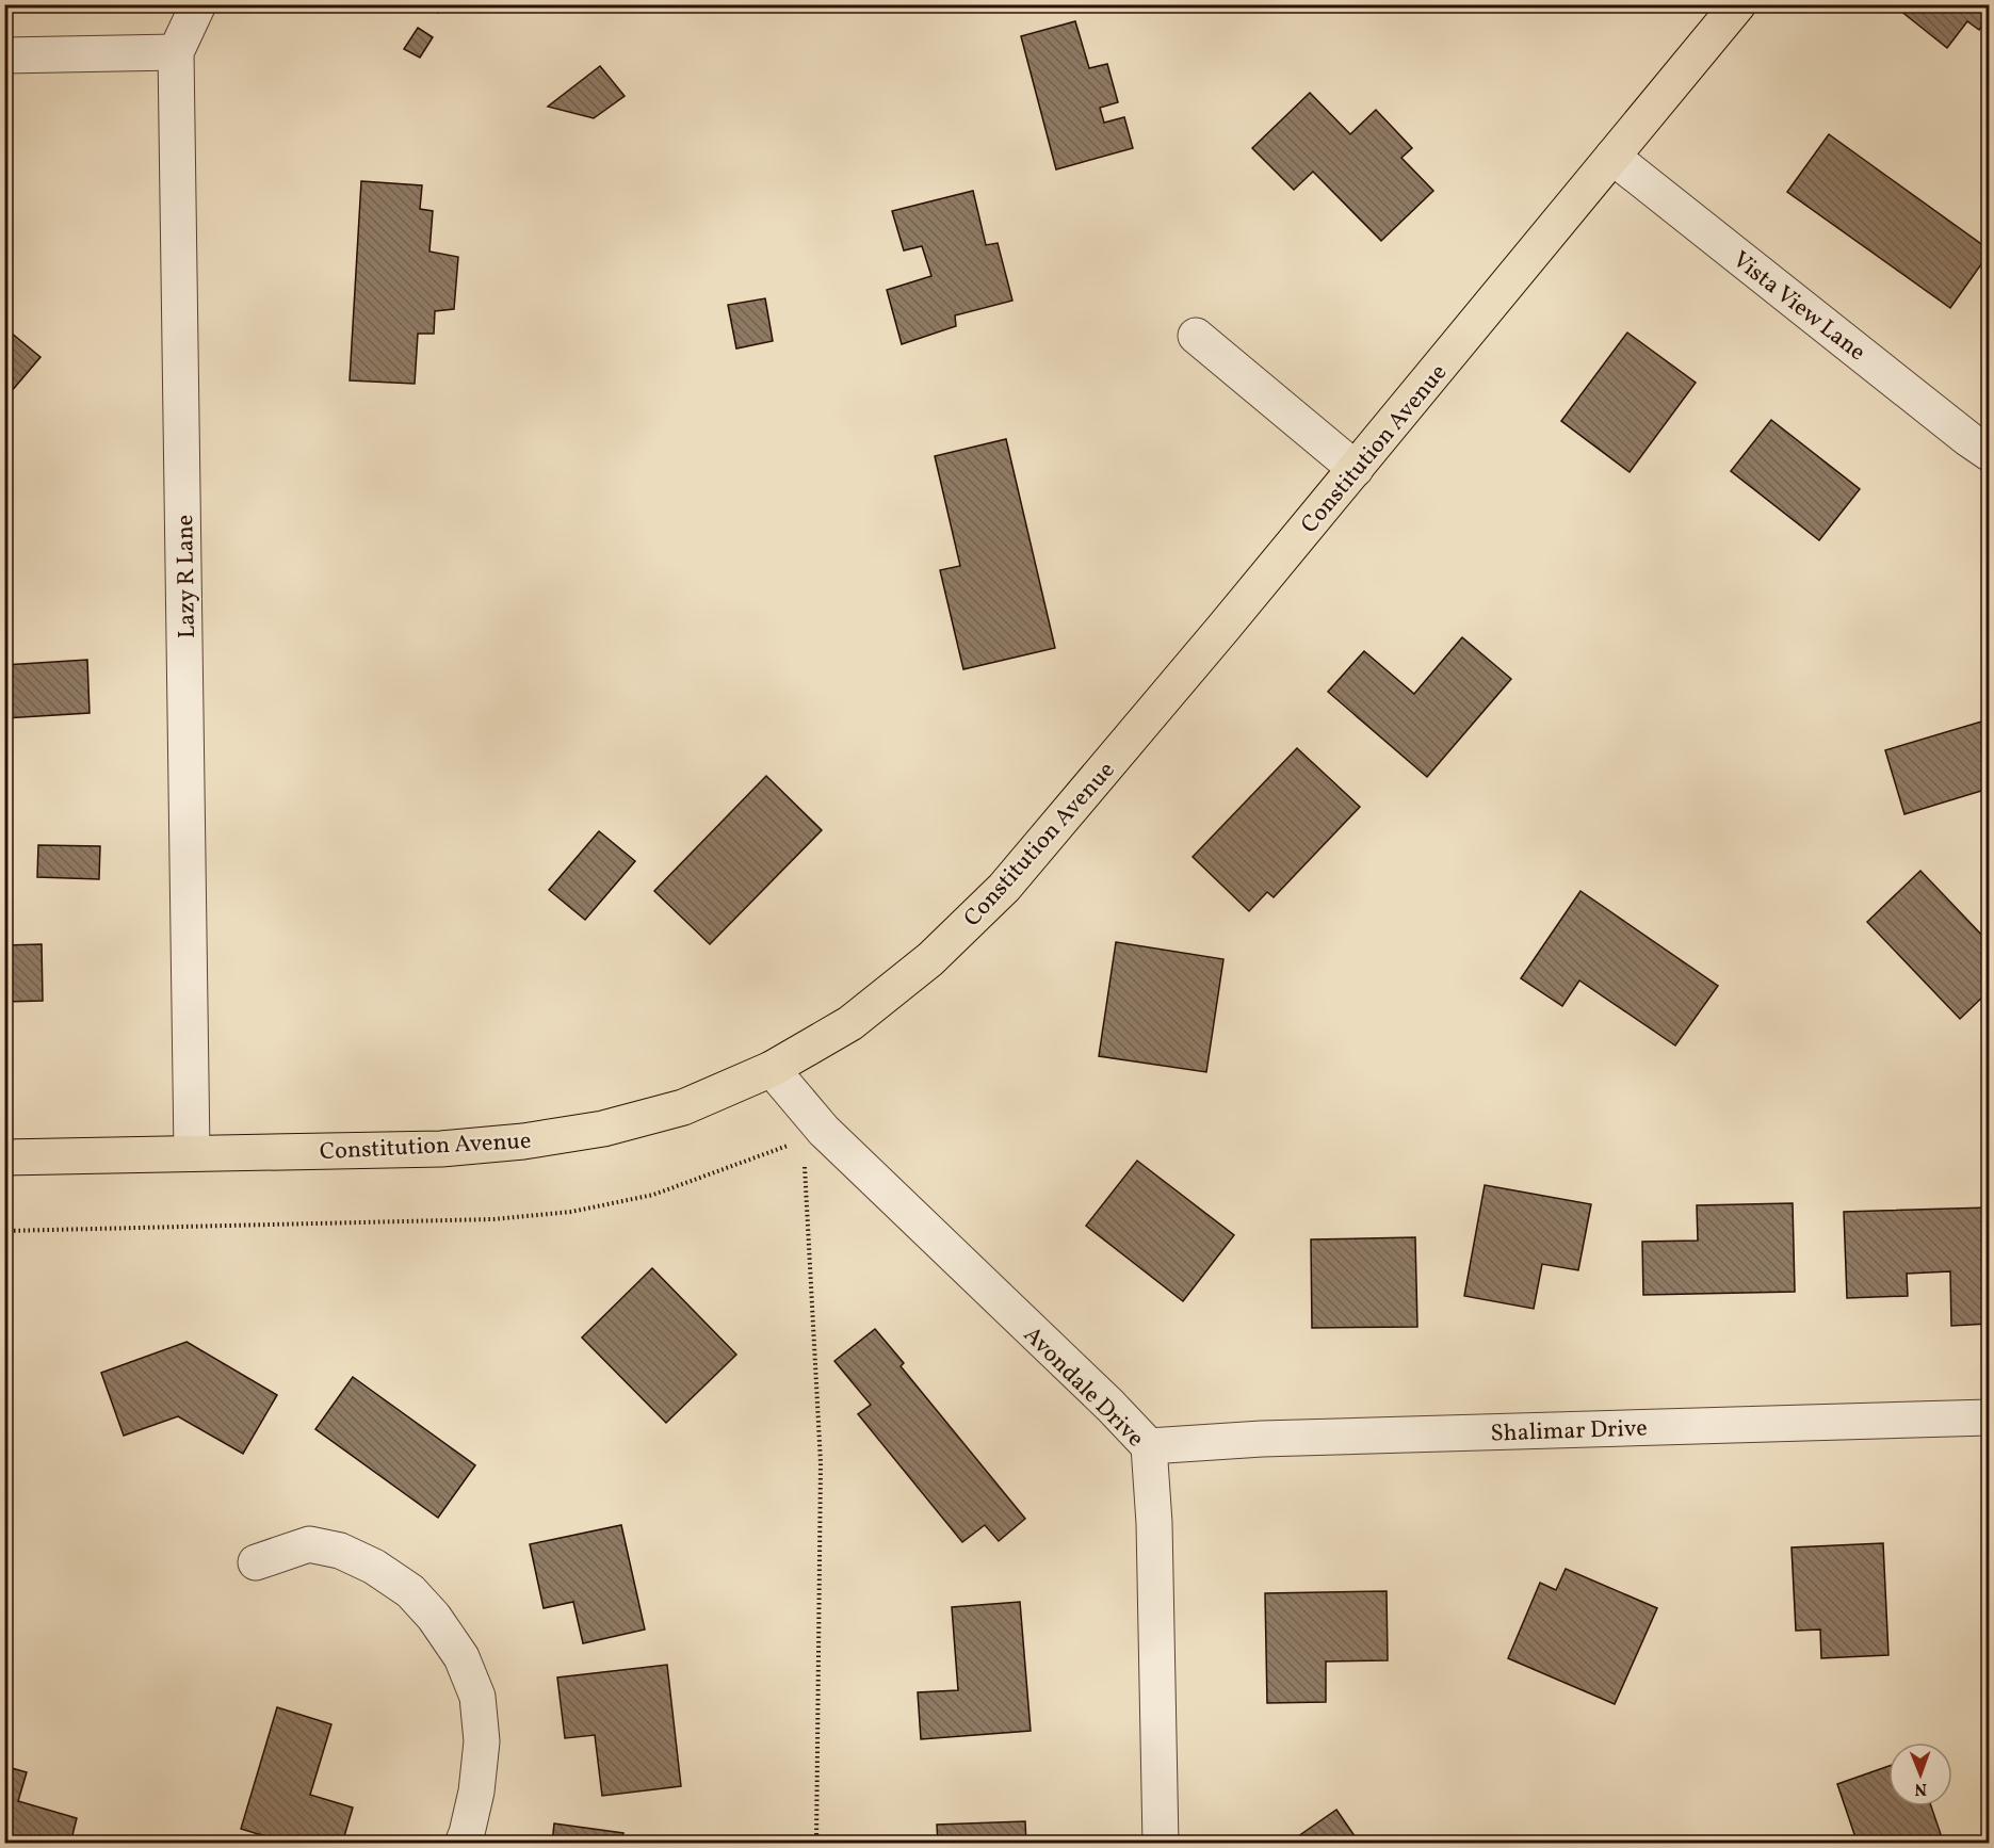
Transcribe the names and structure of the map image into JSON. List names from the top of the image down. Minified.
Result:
{"streets":{"main road":["Constitution Avenue"],"street":["Vista View Lane","Lazy R Lane","Avondale Drive","Shalimar Drive"]},"crossings":[["Vista View Lane","Constitution Avenue"],["Constitution Avenue","Lazy R Lane"],["Constitution Avenue","Avondale Drive"],["Avondale Drive","Shalimar Drive"]],"north":"bottom"}
